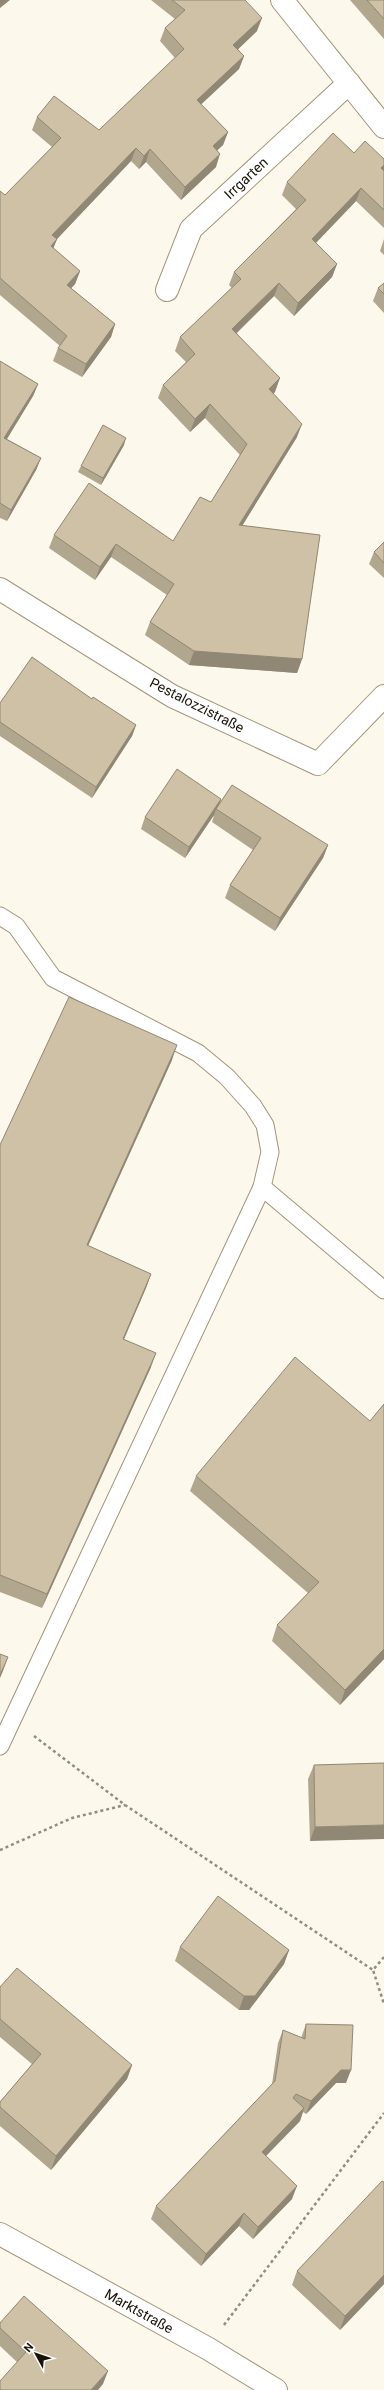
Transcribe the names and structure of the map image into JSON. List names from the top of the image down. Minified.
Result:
{"streets":{"street":["Irrgarten","Pestalozzistraße","Marktstraße"]},"north":"top left"}
